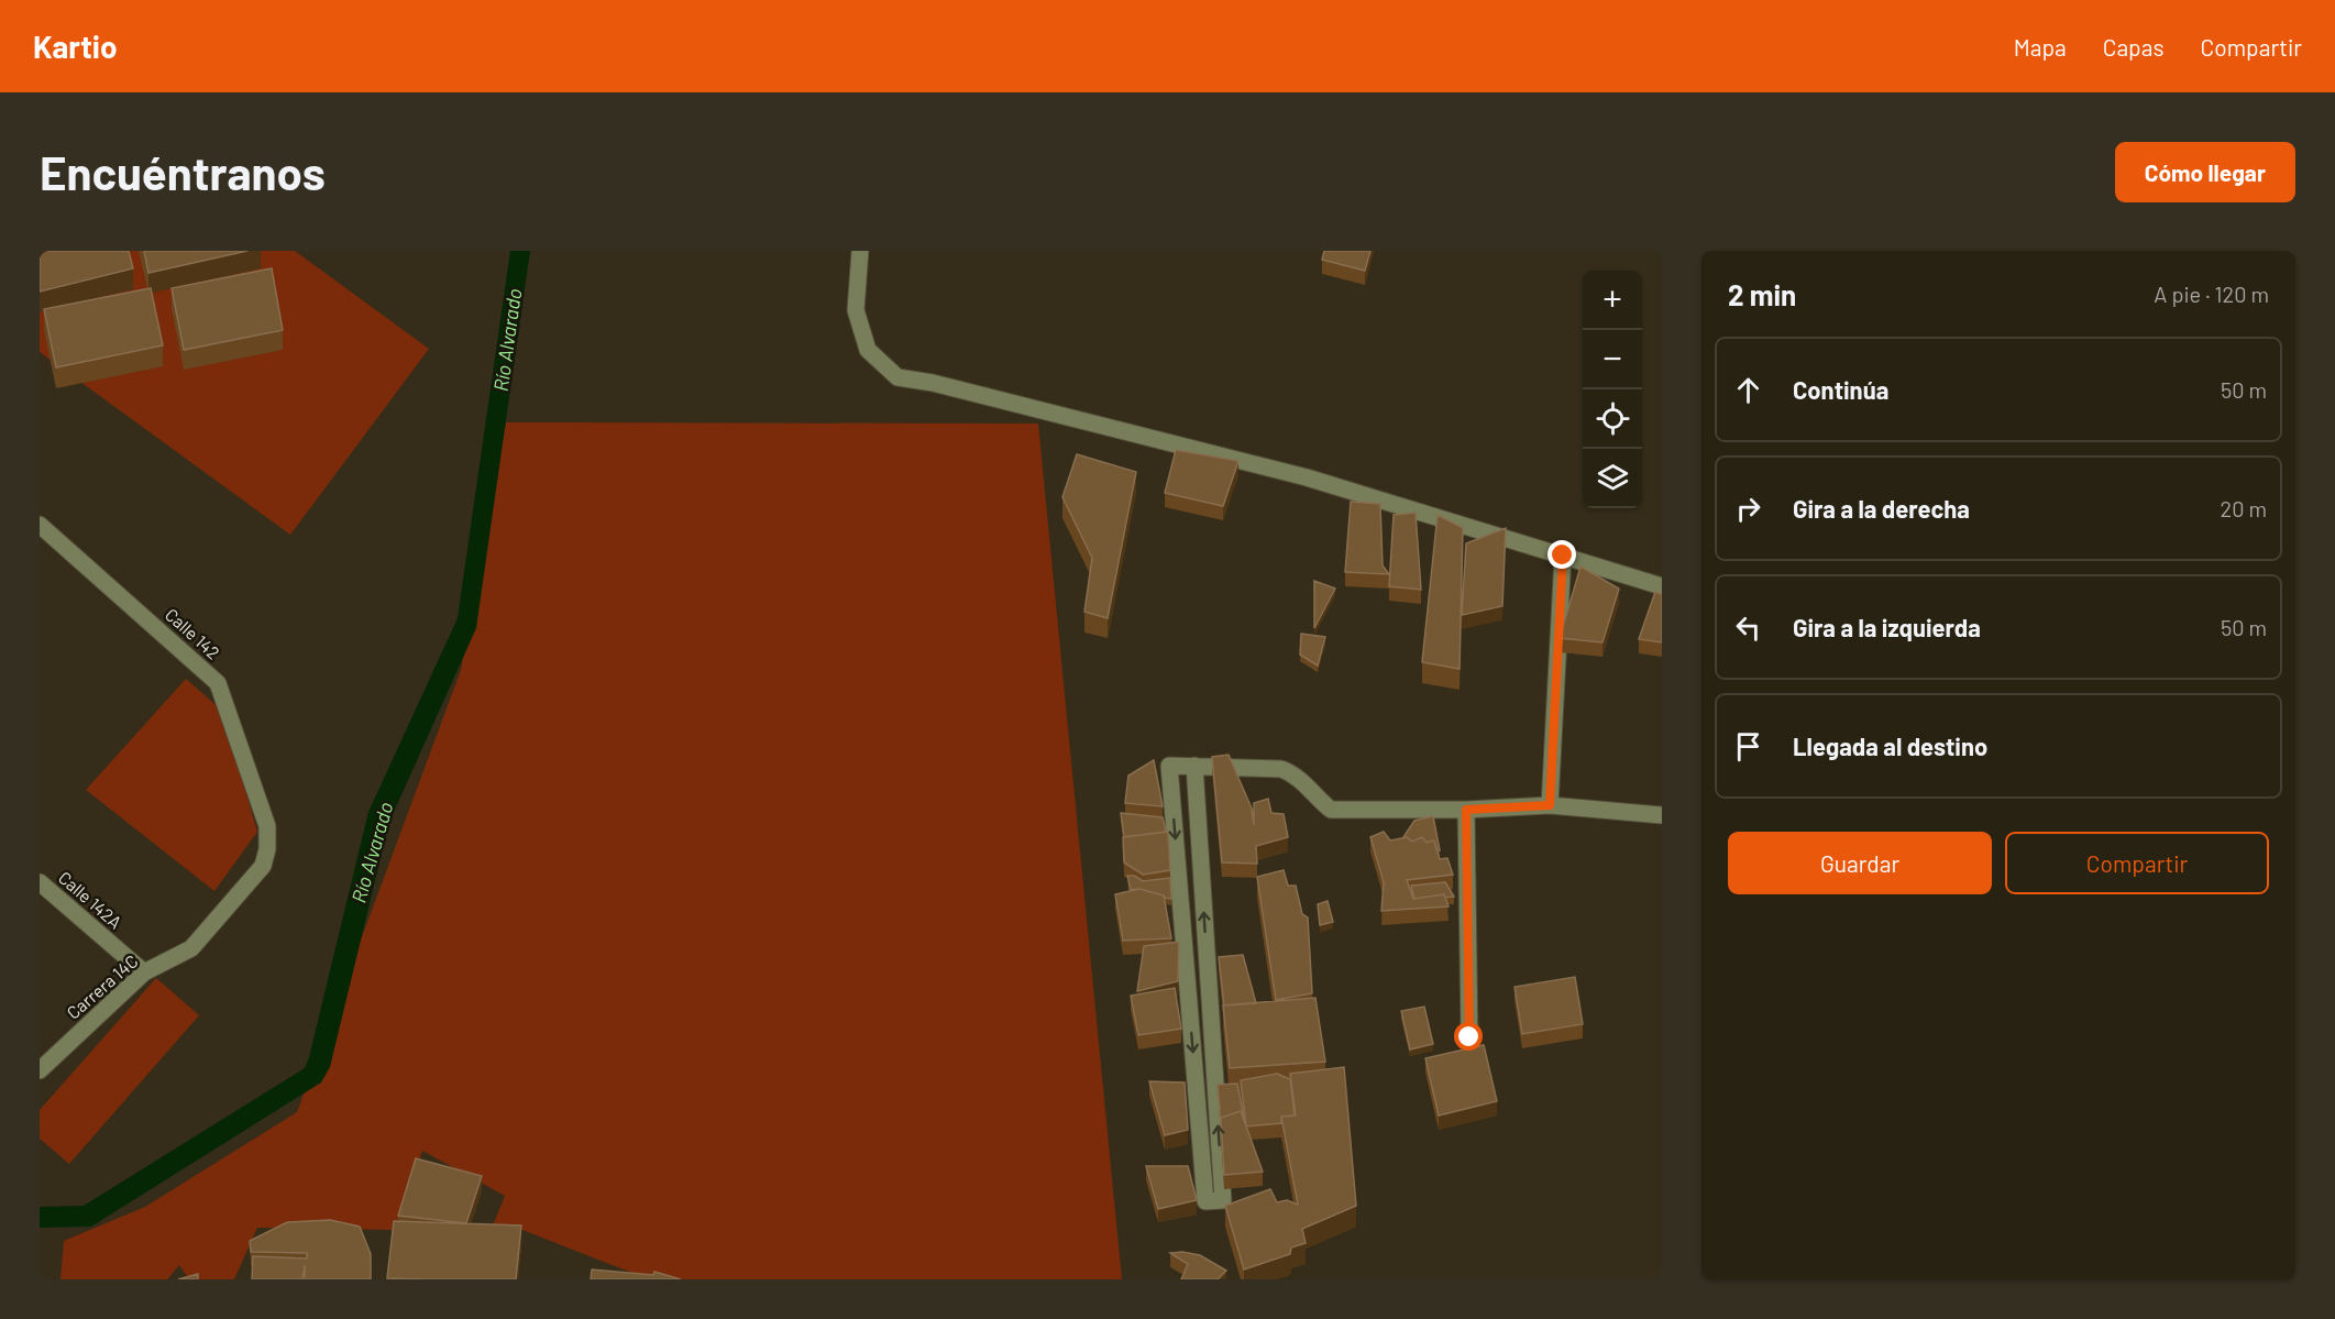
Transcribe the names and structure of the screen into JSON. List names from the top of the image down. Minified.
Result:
{"streets":{"street":["Calle 142","Calle 142A","Carrera 14C"]},"crossings":[["Calle 142","Carrera 14C"],["Calle 142A","Carrera 14C"]],"water":["Río Alvarado"],"page":{"header":"Kartio","nav":["Mapa","Capas","Compartir"],"buttons":["Cómo llegar",["Guardar","Compartir"]],"title":"Encuéntranos","heading":["2 min","A pie · 120 m"],"map_buttons":["+","−"],"list":[["Continúa","50 m"],["Gira a la derecha","20 m"],["Gira a la izquierda","50 m"],"Llegada al destino"]}}
